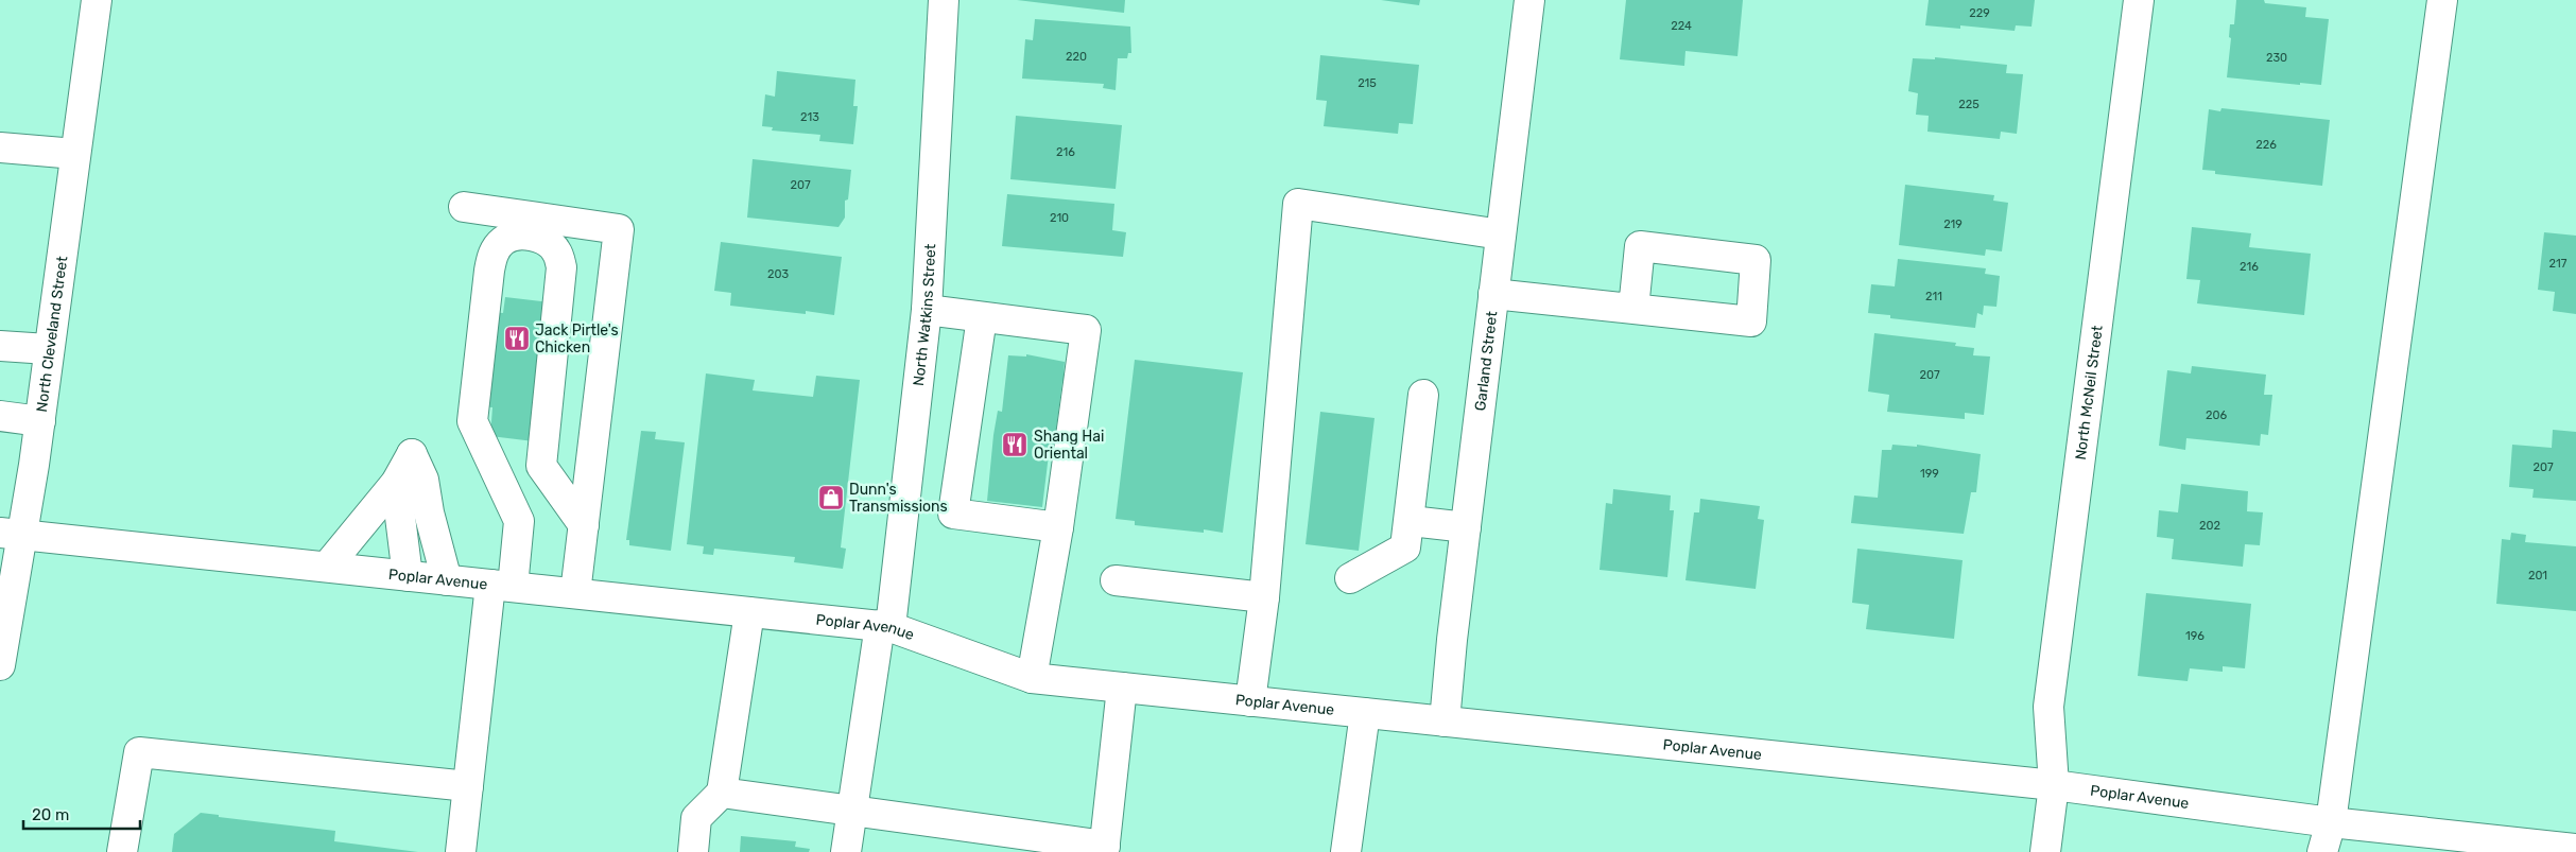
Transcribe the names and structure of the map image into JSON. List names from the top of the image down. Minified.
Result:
{"streets":{"main road":["North Watkins Street","North Cleveland Street","Garland Street","North McNeil Street","Poplar Avenue"]},"crossings":[["North Watkins Street","Poplar Avenue"],["North Cleveland Street","Poplar Avenue"],["Garland Street","Poplar Avenue"],["North McNeil Street","Poplar Avenue"]],"places":{"restaurant":["Jack Pirtle's Chicken","Shang Hai Oriental"],"shop":["Dunn's Transmissions"]},"house_numbers":["229","224","220","230","215","225","213","226","216","207","210","219","217","216","203","211","207","206","207","199","202","201","196"],"scale_bar":"20 m"}
